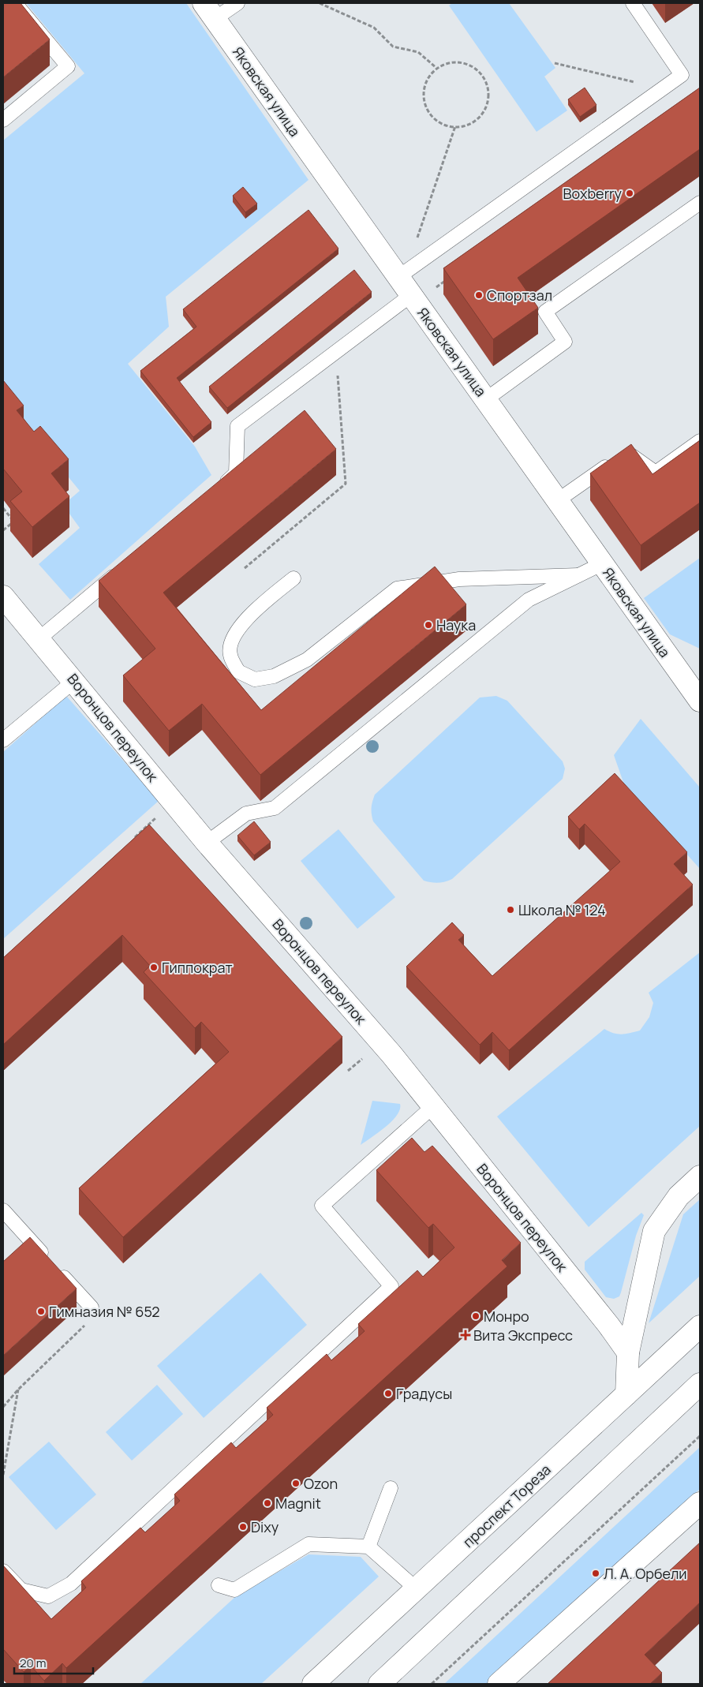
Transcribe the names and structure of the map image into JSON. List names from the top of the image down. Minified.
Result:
{"streets":{"street":["Яковская улица","Воронцов переулок","проспект Тореза"]},"places":{"other":["Boxberry","Спортзал","Наука","Школа № 124","Гиппократ","Гимназия № 652","Монро","Градусы","Ozon","Magnit","Dixy","Л. А. Орбели"],"health":["Вита Экспресс"]},"scale_bar":"20 m"}
